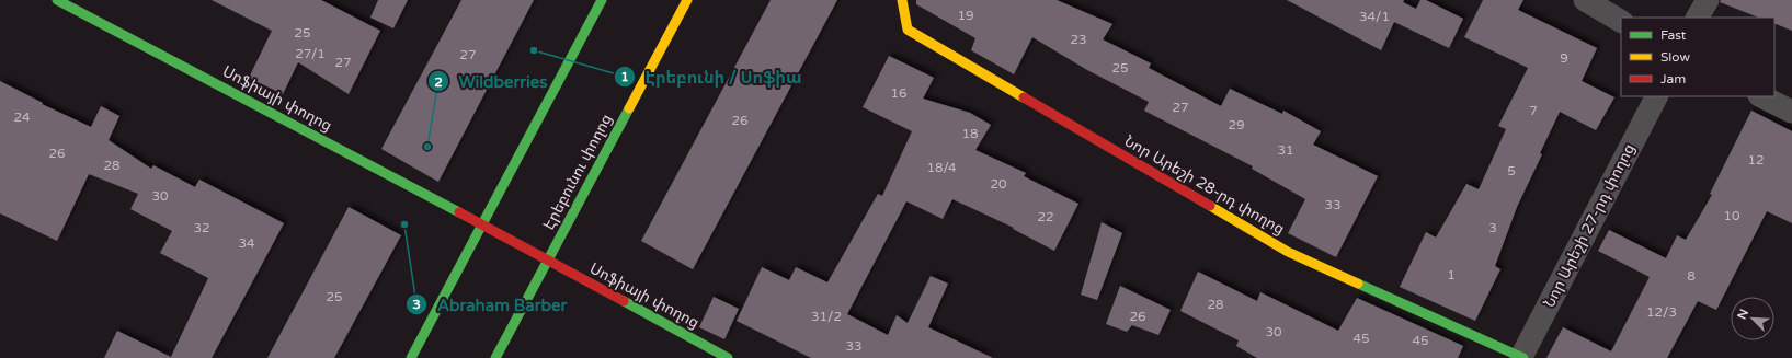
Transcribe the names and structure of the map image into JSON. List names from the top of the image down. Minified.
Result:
{"streets":{"street":["Սոֆիայի փողոց","Էրեբունու փողոց","Նոր Արեշի 28-րդ փողոց","Նոր Արեշի 27-րդ փողոց"]},"crossings":[["Սոֆիայի փողոց","Էրեբունու փողոց"],["Նոր Արեշի 28-րդ փողոց","Նոր Արեշի 27-րդ փողոց"]],"places":["Էրեբունի / Սոֆիա","Wildberries","Abraham Barber"],"house_numbers":["19","34/1","25","23","27/1","27","9","27","25","16","27","7","24","26","29","18","31","26","12","28","18/4","5","20","30","33","10","22","32","3","34","1","8","25","28","12/3","31/2","26","30","45","45","33"],"legend":["Fast","Slow","Jam"],"north":"top left"}
